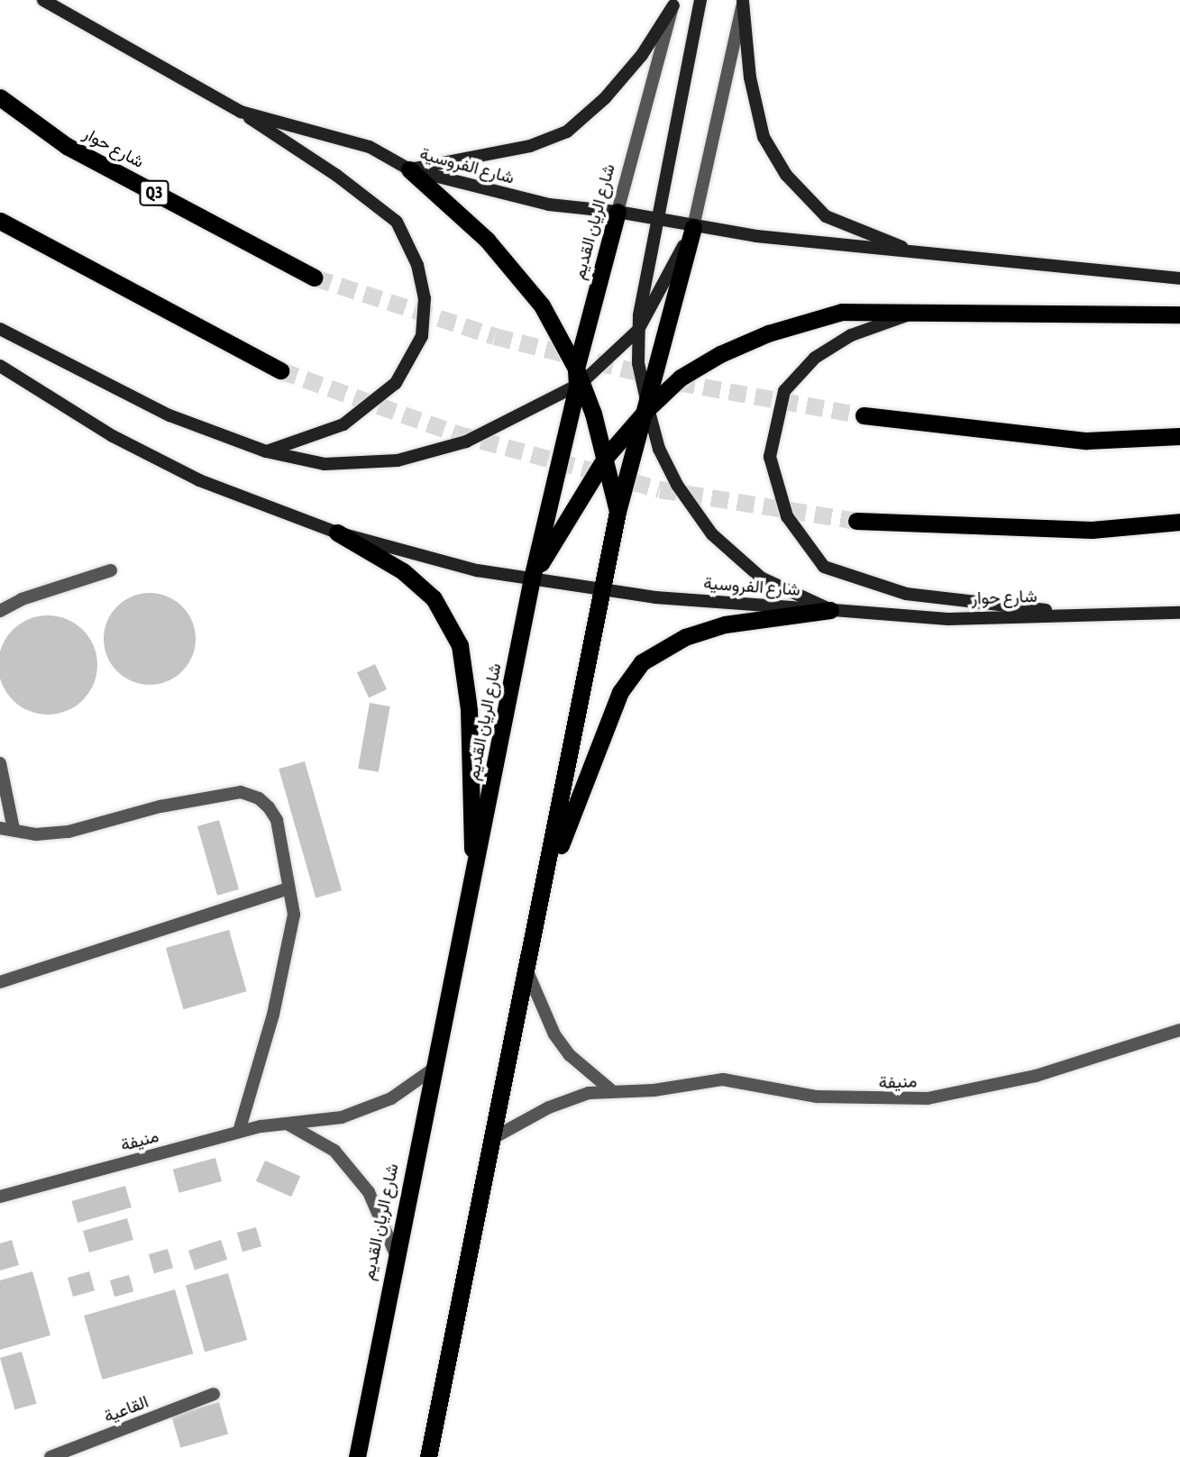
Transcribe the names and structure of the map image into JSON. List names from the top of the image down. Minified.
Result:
{"streets":{"highway":["شارع حوار","Q3","شارع الريان القديم"],"main road":["شارع الفروسية"],"street":["منيفة","القاعية"]},"crossings":[["شارع حوار","شارع الفروسية"],["شارع الفروسية","شارع الريان القديم"],["شارع الريان القديم","منيفة"]]}
